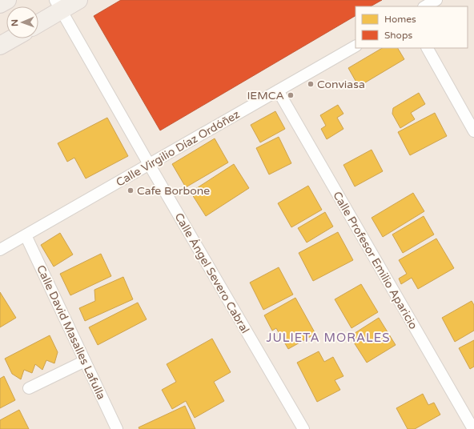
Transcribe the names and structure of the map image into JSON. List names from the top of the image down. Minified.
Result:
{"streets":{"street":["Calle Virgilio Díaz Ordóñez","Calle Profesor Emilio Aparicio","Calle Ángel Severo Cabral","Calle David Masalles Lafulla"]},"crossings":[["Calle Virgilio Díaz Ordóñez","Calle Profesor Emilio Aparicio"],["Calle Virgilio Díaz Ordóñez","Calle Ángel Severo Cabral"],["Calle Virgilio Díaz Ordóñez","Calle David Masalles Lafulla"]],"districts":["JULIETA MORALES"],"places":["Conviasa","IEMCA","Cafe Borbone"],"legend":["Homes","Shops"],"north":"left"}
